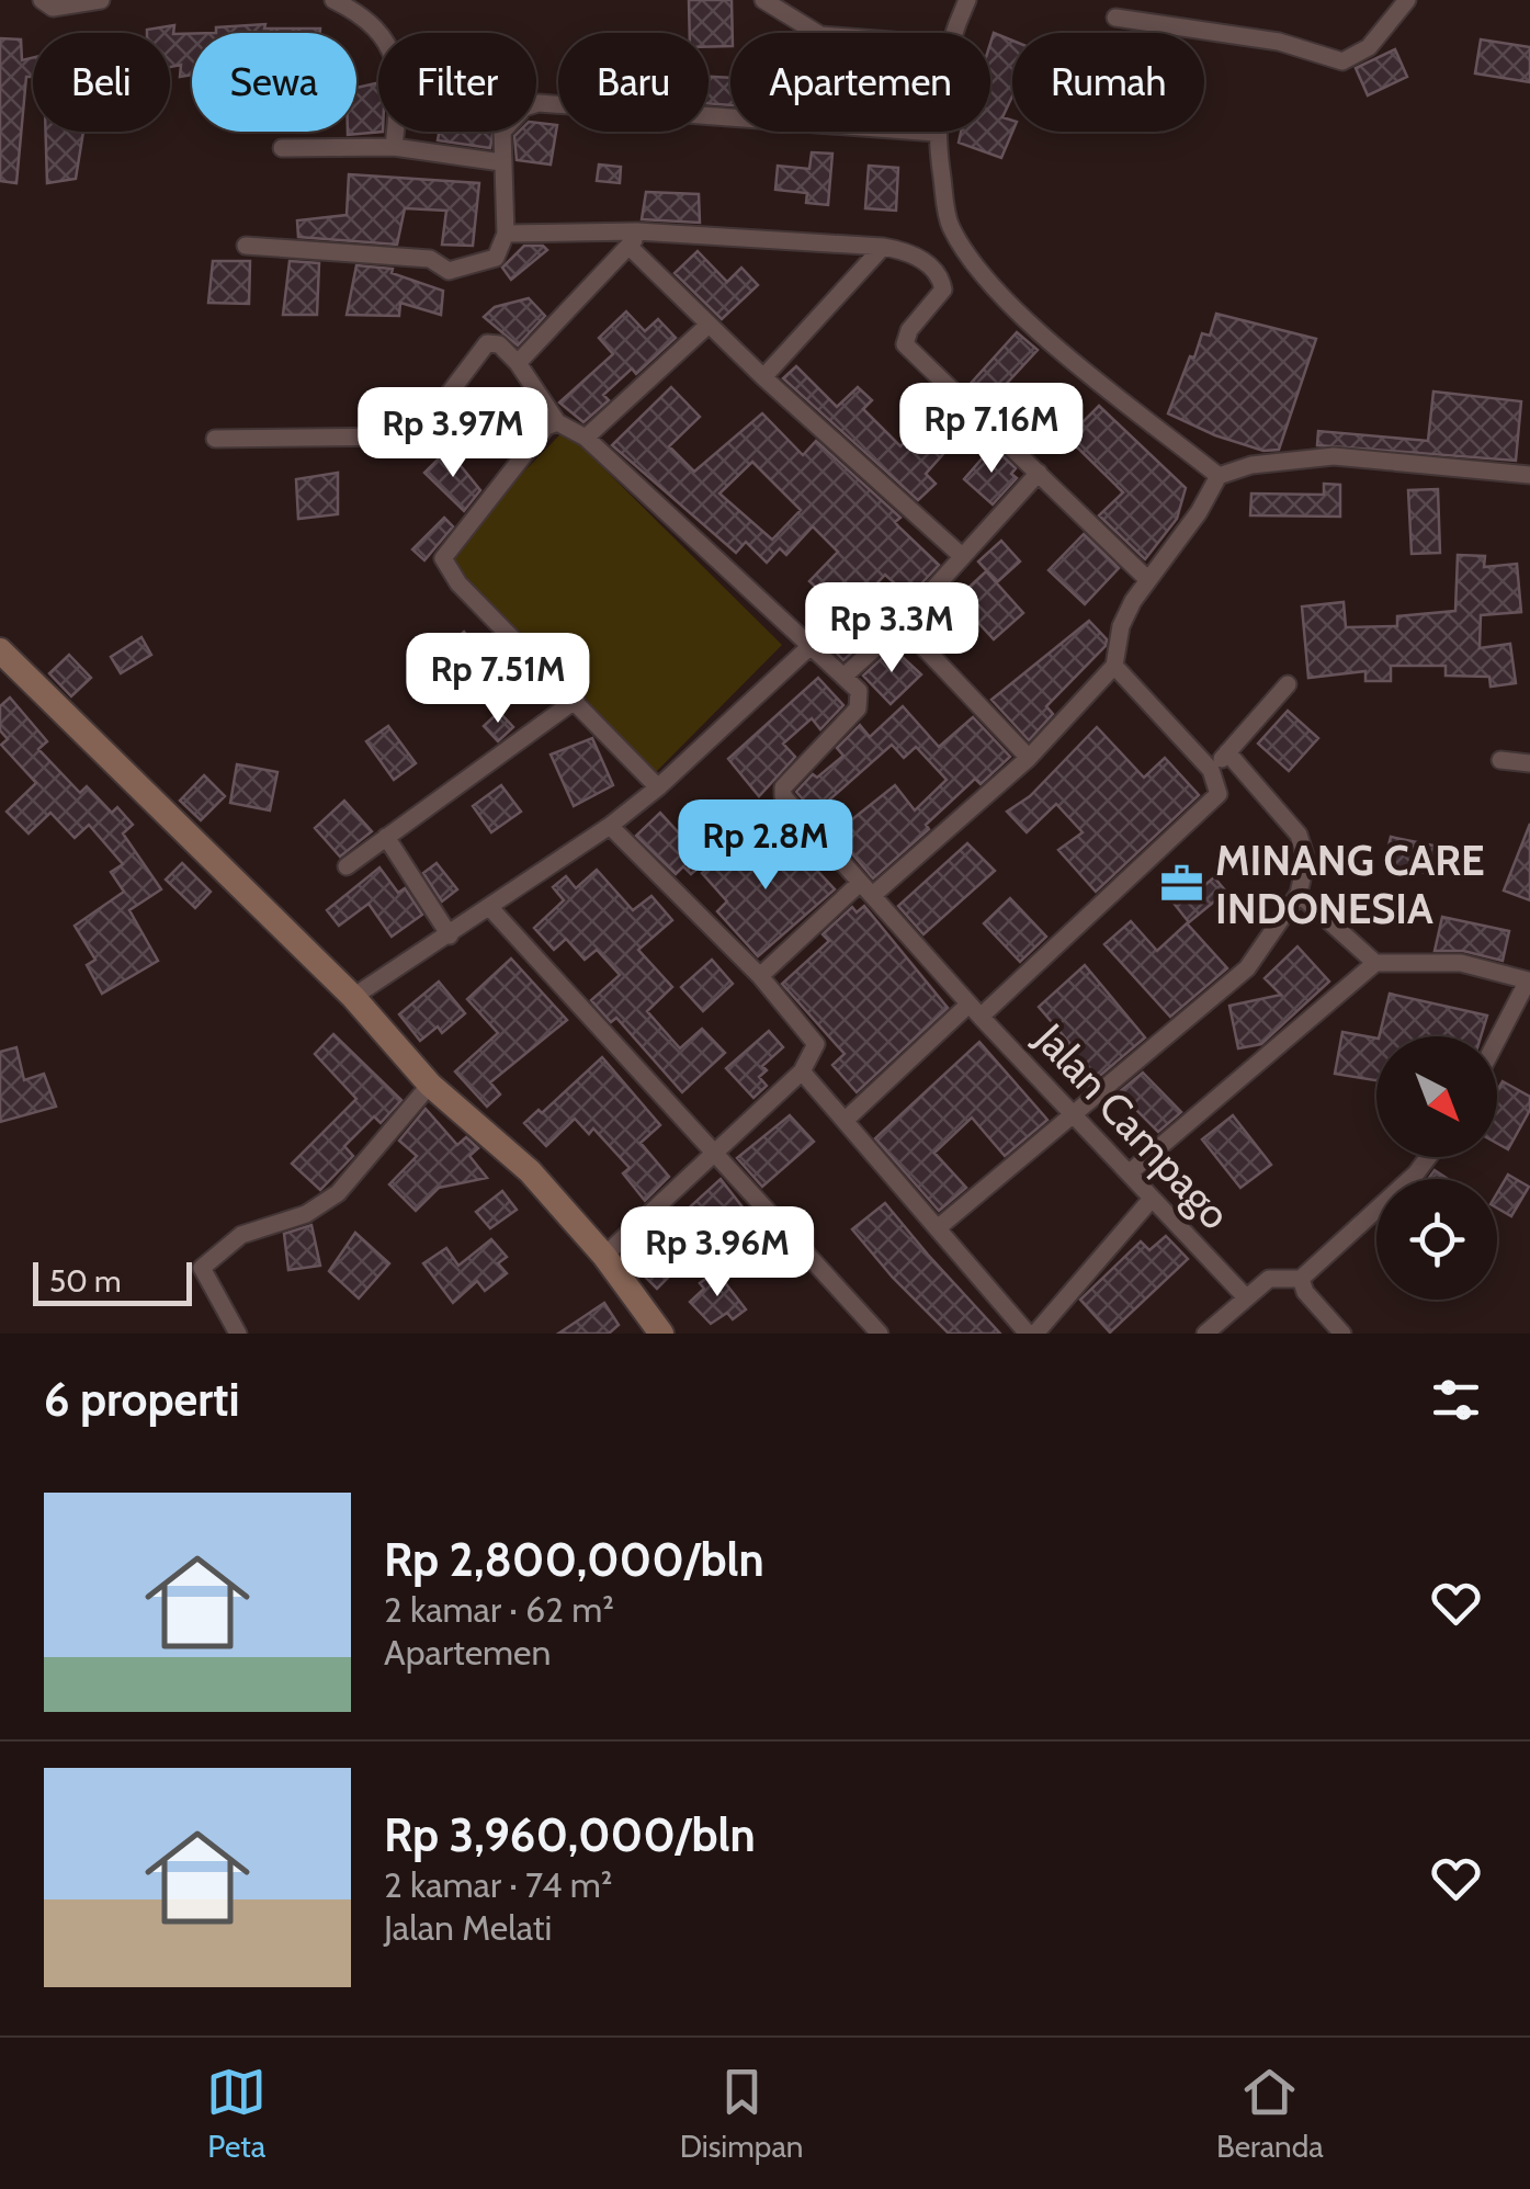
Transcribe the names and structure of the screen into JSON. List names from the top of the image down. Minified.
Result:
{"streets":{"street":["Jalan Campago"]},"places":{"office":["MINANG CARE INDONESIA"]},"scale_bar":"50 m","north":"bottom right","page":{"chip":["Beli","Sewa","Filter","Baru","Apartemen","Rumah"],"price":["Rp 7.16M","Rp 3.97M","Rp 3.3M","Rp 7.51M","Rp 2.8M","Rp 3.96M"],"scale":"50 m","heading":"6 properti","list":[{"name":"Rp 2,800,000/bln","note":"2 kamar · 62 m² · Apartemen"},{"name":"Rp 3,960,000/bln","note":"2 kamar · 74 m² · Jalan Melati"}],"tabs":["Peta","Disimpan","Beranda"]}}
